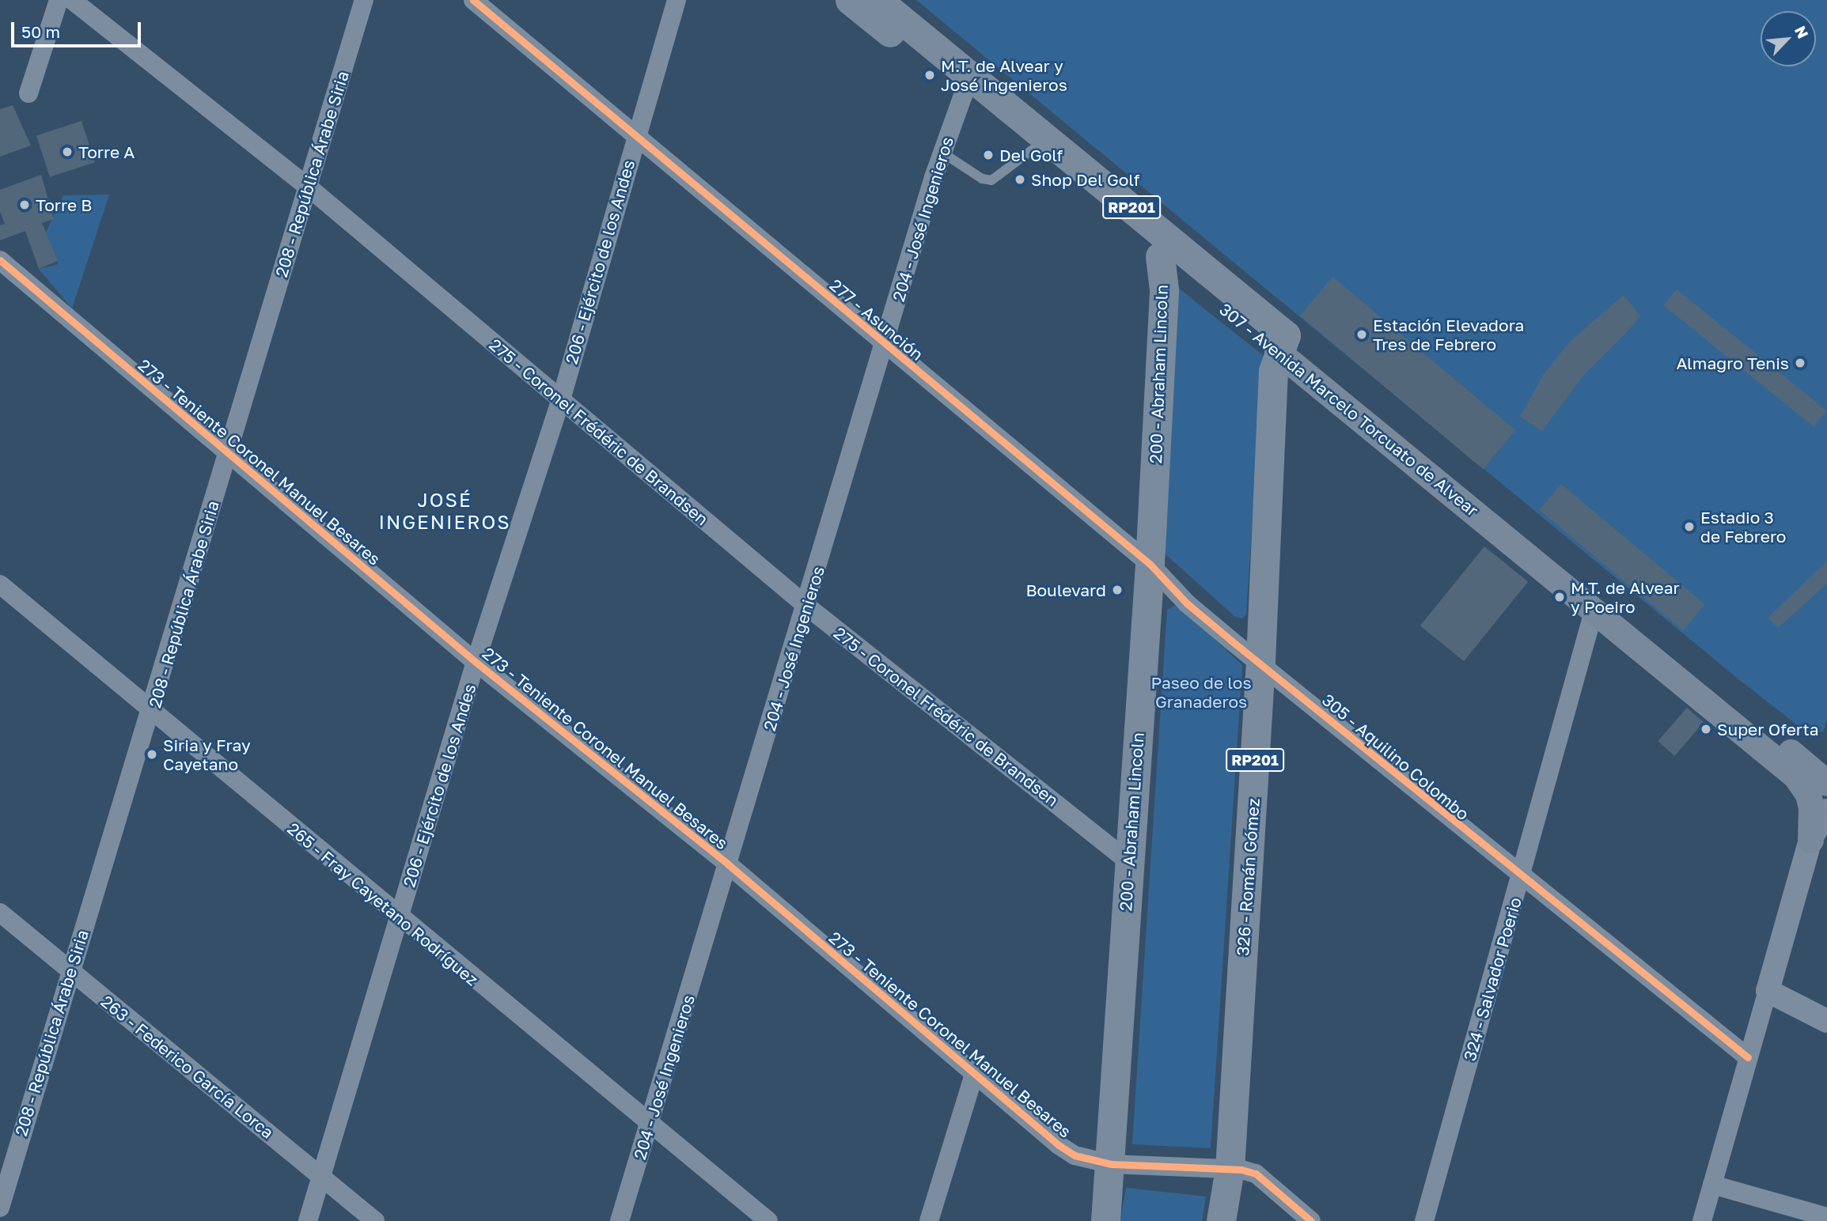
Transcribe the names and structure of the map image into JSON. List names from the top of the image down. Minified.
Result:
{"streets":{"main road":["RP201","200 - Abraham Lincoln","307 - Avenida Marcelo Torcuato de Alvear","326 - Román Gómez"],"street":["208 - República Árabe Siria","204 - José Ingenieros","206 - Ejército de los Andes","277 - Asunción","275 - Coronel Frédéric de Brandsen","273 - Teniente Coronel Manuel Besares","305 - Aquilino Colombo","265 - Fray Cayetano Rodríguez","324 - Salvador Poerio","263 - Federico García Lorca"]},"crossings":[["208 - República Árabe Siria","275 - Coronel Frédéric de Brandsen"],["208 - República Árabe Siria","273 - Teniente Coronel Manuel Besares"],["208 - República Árabe Siria","265 - Fray Cayetano Rodríguez"],["208 - República Árabe Siria","263 - Federico García Lorca"],["204 - José Ingenieros","277 - Asunción"],["204 - José Ingenieros","307 - Avenida Marcelo Torcuato de Alvear"],["204 - José Ingenieros","275 - Coronel Frédéric de Brandsen"],["204 - José Ingenieros","273 - Teniente Coronel Manuel Besares"],["204 - José Ingenieros","265 - Fray Cayetano Rodríguez"],["206 - Ejército de los Andes","277 - Asunción"],["206 - Ejército de los Andes","275 - Coronel Frédéric de Brandsen"],["206 - Ejército de los Andes","273 - Teniente Coronel Manuel Besares"],["206 - Ejército de los Andes","265 - Fray Cayetano Rodríguez"],["206 - Ejército de los Andes","263 - Federico García Lorca"],["277 - Asunción","200 - Abraham Lincoln"],["277 - Asunción","305 - Aquilino Colombo"],["277 - Asunción","326 - Román Gómez"],["200 - Abraham Lincoln","307 - Avenida Marcelo Torcuato de Alvear"],["200 - Abraham Lincoln","275 - Coronel Frédéric de Brandsen"],["200 - Abraham Lincoln","273 - Teniente Coronel Manuel Besares"],["307 - Avenida Marcelo Torcuato de Alvear","326 - Román Gómez"],["307 - Avenida Marcelo Torcuato de Alvear","324 - Salvador Poerio"],["273 - Teniente Coronel Manuel Besares","326 - Román Gómez"],["305 - Aquilino Colombo","326 - Román Gómez"],["305 - Aquilino Colombo","324 - Salvador Poerio"]],"districts":["JOSÉ INGENIEROS"],"parks":["Paseo de los Granaderos"],"places":["M.T. de Alvear y José Ingenieros","Torre A","Del Golf","Shop Del Golf","Torre B","Estación Elevadora Tres de Febrero","Almagro Tenis","Estadio 3 de Febrero","Boulevard","M.T. de Alvear y Poeiro","Super Oferta","Siria y Fray Cayetano"],"scale_bar":"50 m","north":"top right"}
